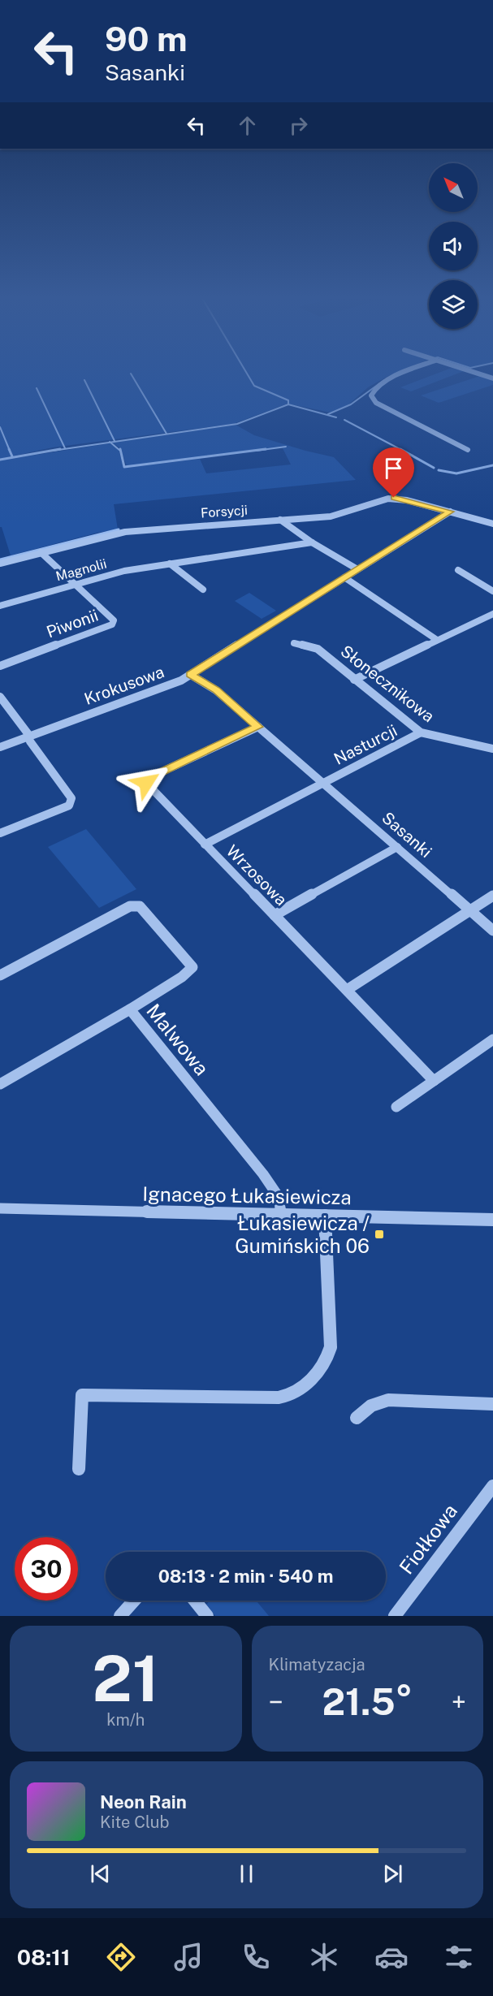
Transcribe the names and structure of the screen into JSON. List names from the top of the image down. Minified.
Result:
{"streets":{"street":["Forsycji","Magnolii","Piwonii","Słonecznikowa","Krokusowa","Nasturcji","Sasanki","Wrzosowa","Malwowa","Ignacego Łukasiewicza","Fiołkowa"]},"crossings":[["Forsycji","Piwonii"],["Forsycji","Krokusowa"],["Magnolii","Piwonii"],["Słonecznikowa","Nasturcji"],["Krokusowa","Sasanki"],["Nasturcji","Sasanki"],["Sasanki","Wrzosowa"],["Malwowa","Ignacego Łukasiewicza"]],"places":{"transit":["Łukasiewicza / Gumińskich 06"]},"north":"top left","page":{"turn":["90 m","Sasanki"],"limit":"30","trip":"08:13 · 2 min · 540 m","tile":[["21","km/h"],"Klimatyzacja"],"heat":["−","21.5°","+"],"song":["Neon Rain","Kite Club"],"tabs":"08:11"}}
